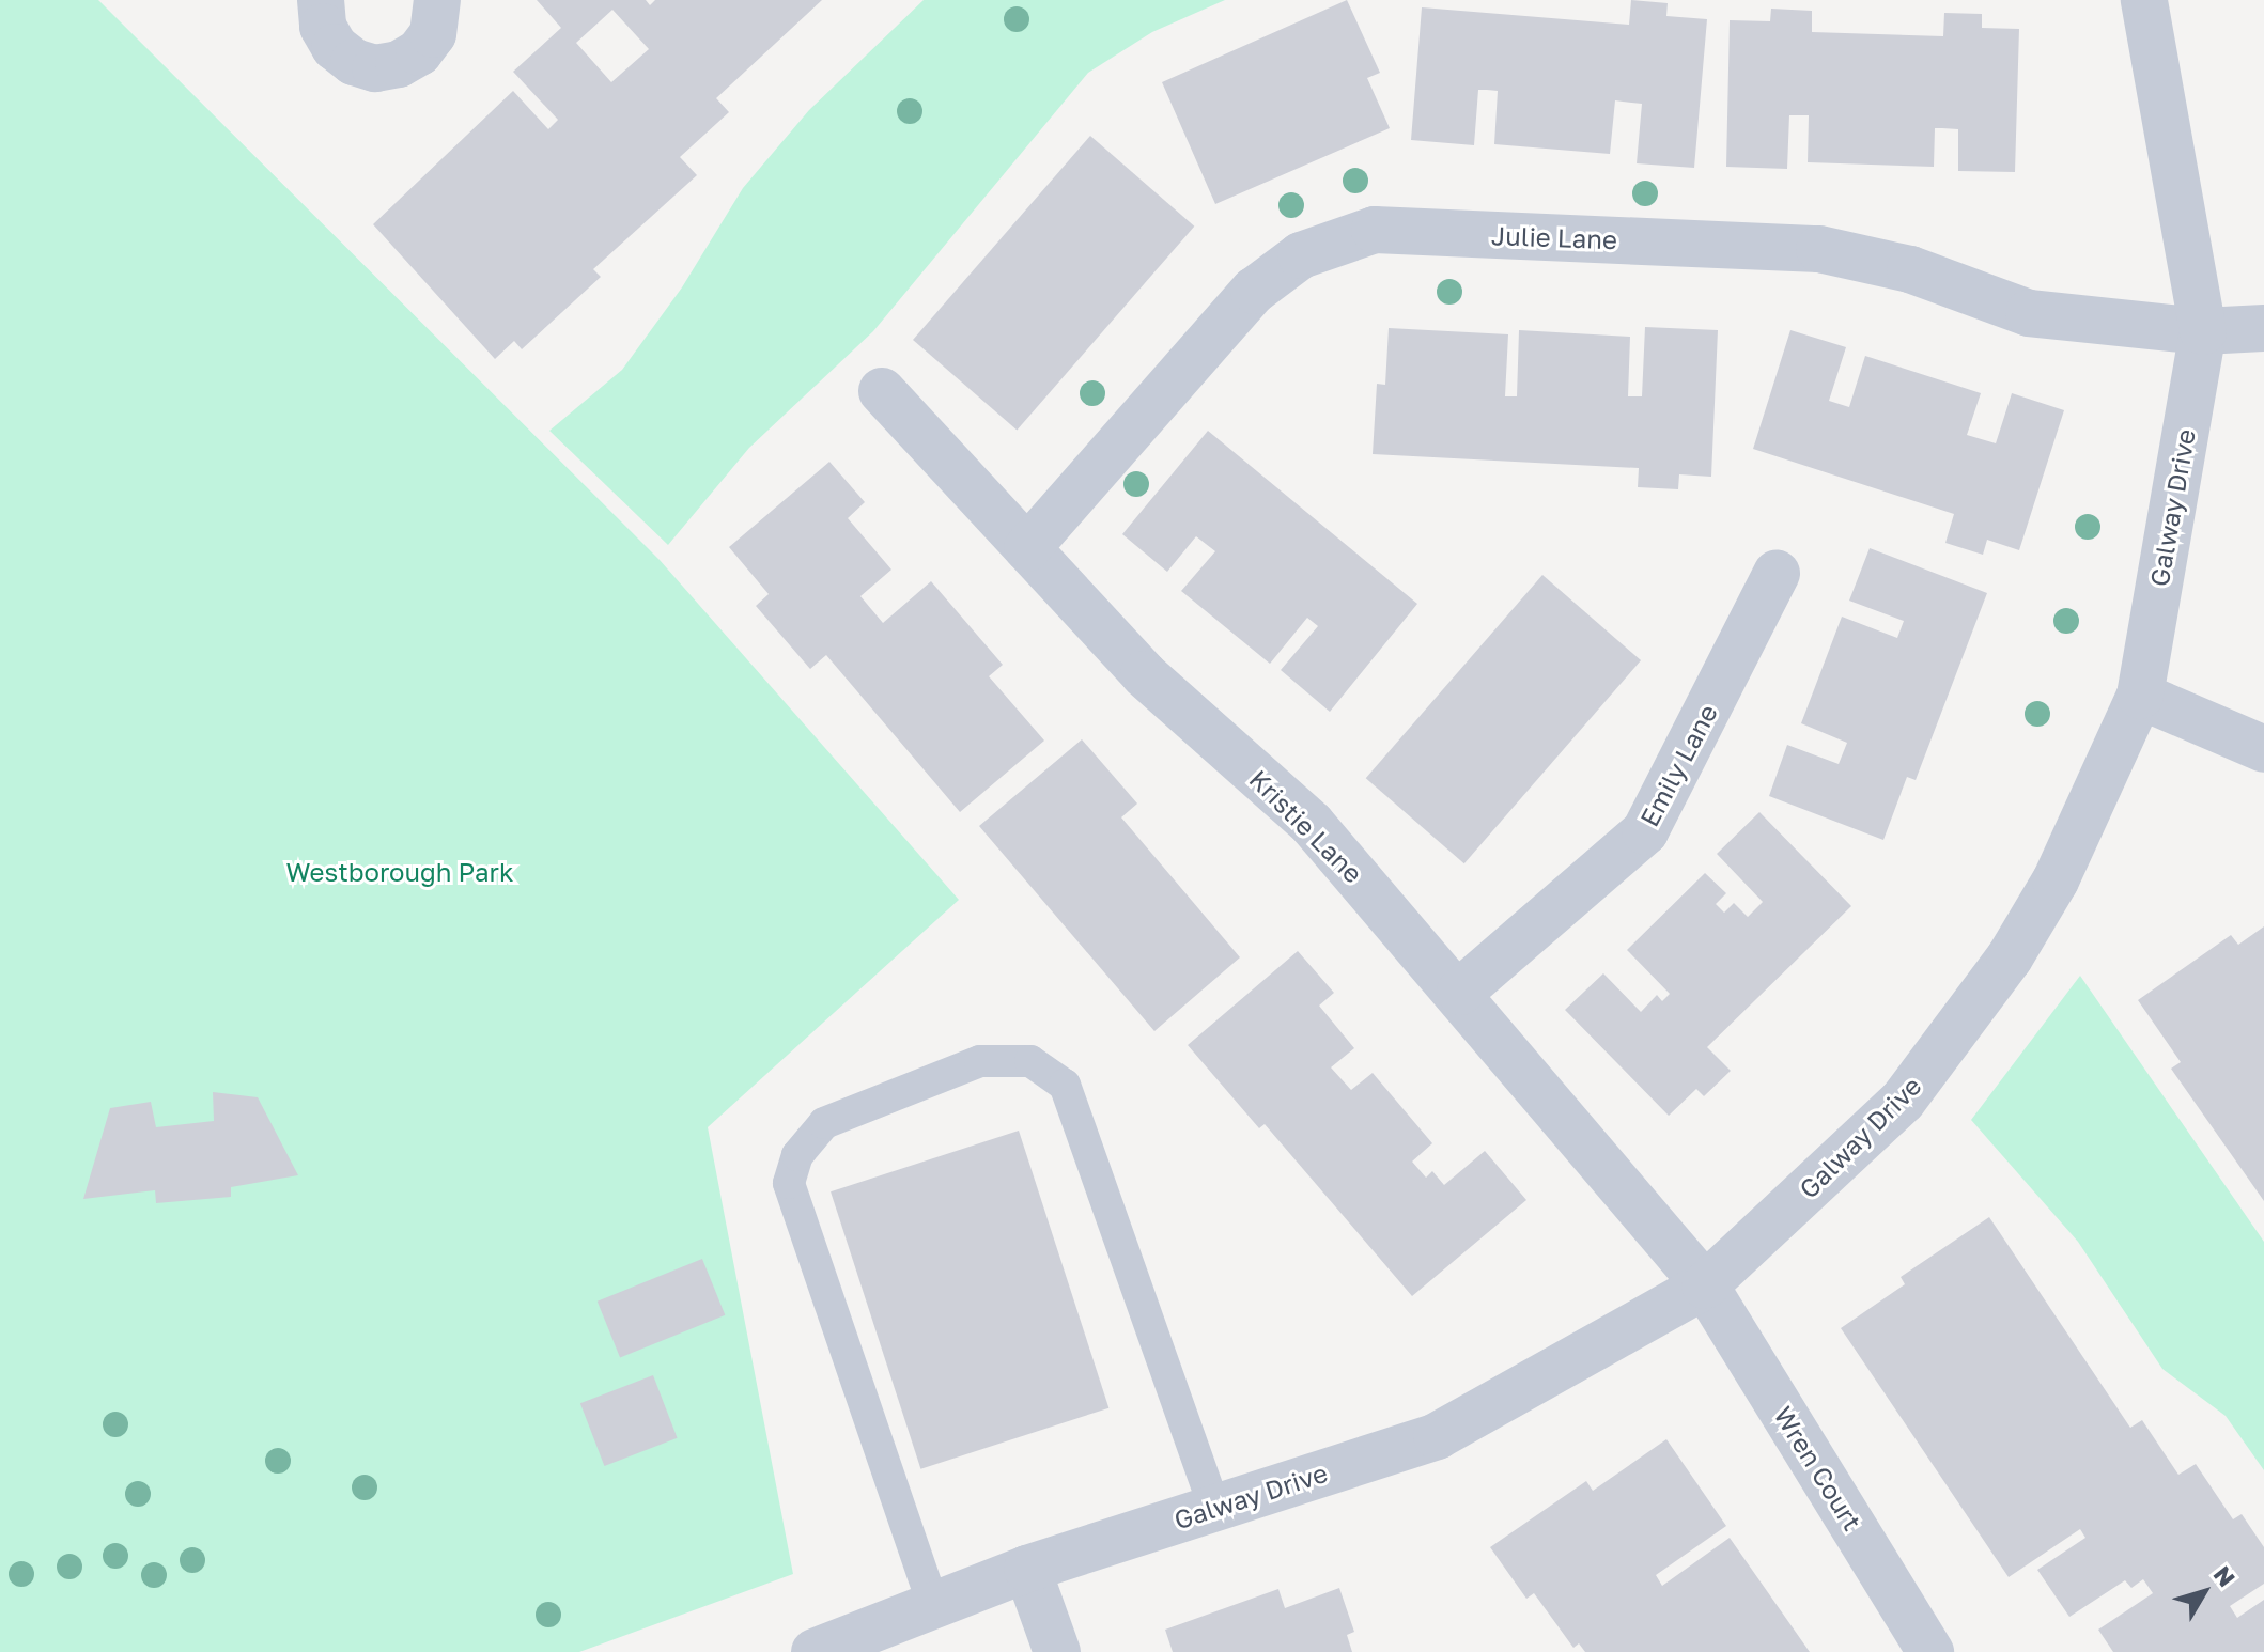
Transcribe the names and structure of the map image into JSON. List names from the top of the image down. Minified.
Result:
{"streets":{"street":["Julie Lane","Galway Drive","Emily Lane","Kristie Lane","Wren Court"]},"crossings":[["Julie Lane","Galway Drive"],["Julie Lane","Kristie Lane"],["Galway Drive","Kristie Lane"],["Galway Drive","Wren Court"],["Emily Lane","Kristie Lane"],["Kristie Lane","Wren Court"]],"parks":["Westborough Park"],"north":"top right"}
